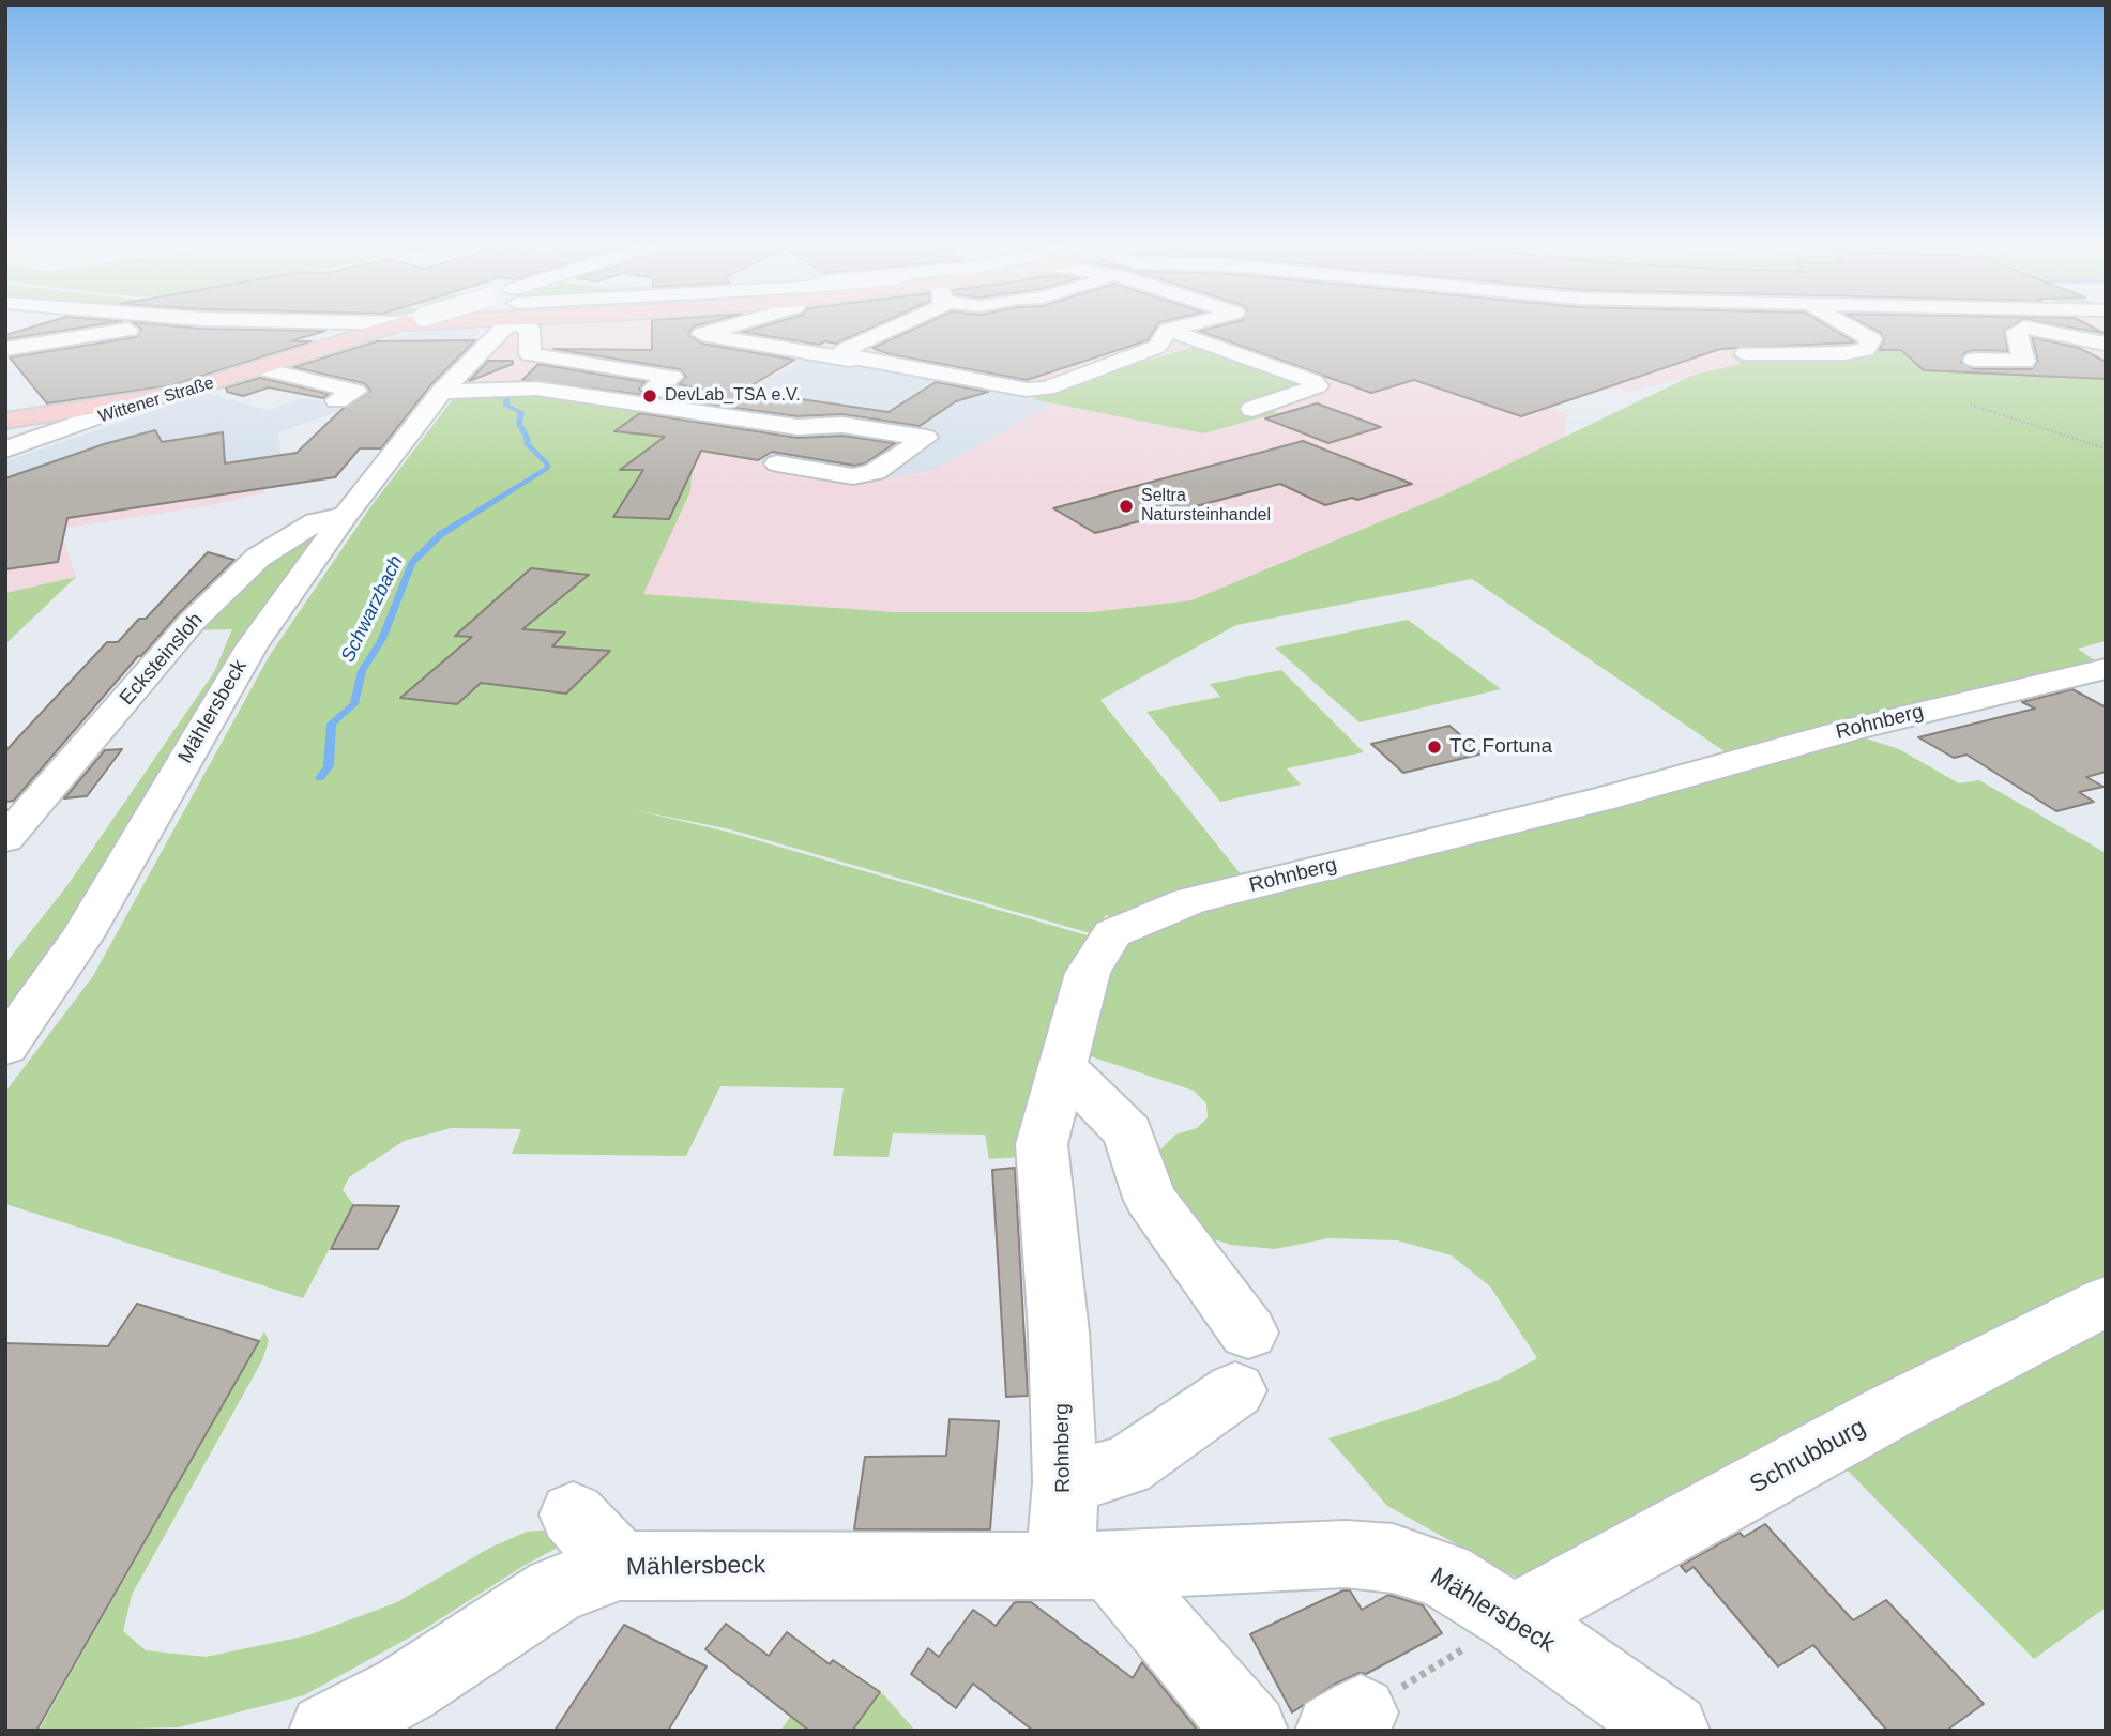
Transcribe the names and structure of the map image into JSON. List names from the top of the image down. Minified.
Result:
{"streets":{"main road":["Wittener Straße"],"street":["Ecksteinsloh","Mählersbeck","Rohnberg","Schrubburg"]},"crossings":[["Ecksteinsloh","Mählersbeck"],["Mählersbeck","Rohnberg"],["Mählersbeck","Schrubburg"]],"water":["Schwarzbach"],"places":["DevLab_TSA e.V.","Seltra Natursteinhandel","TC Fortuna"]}
